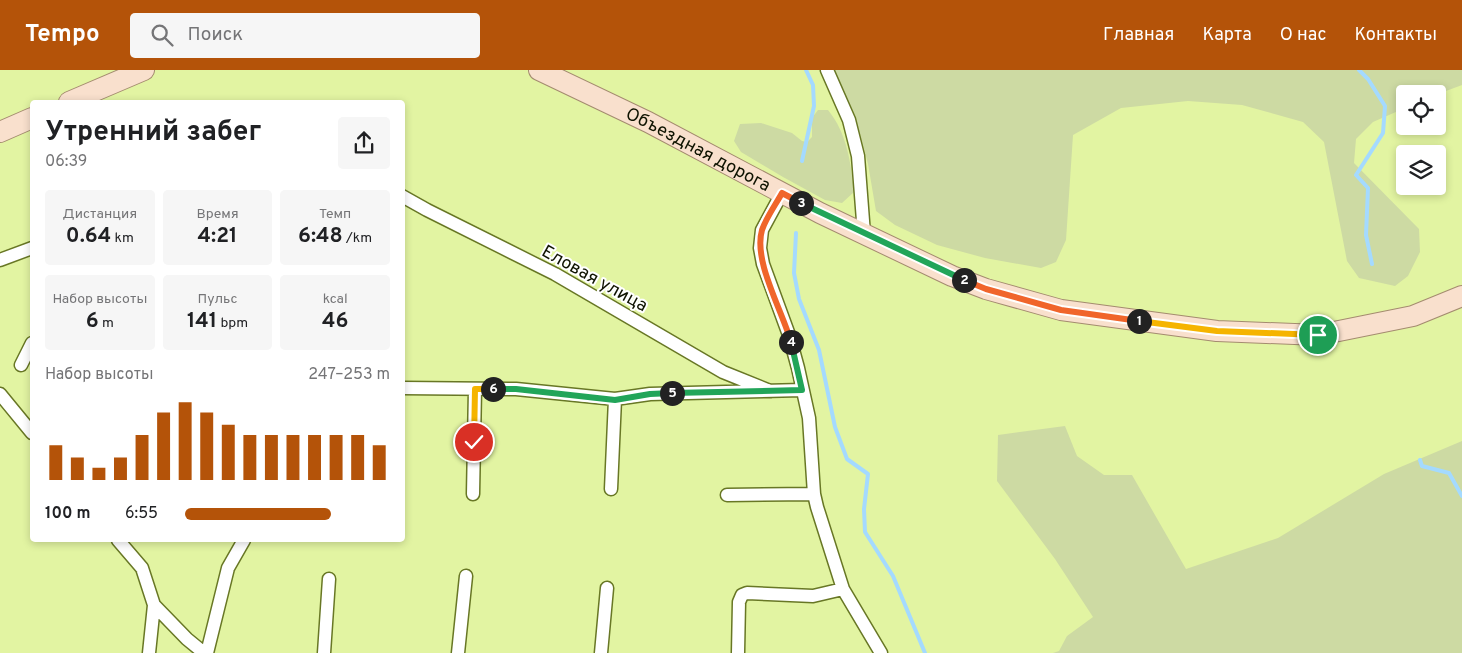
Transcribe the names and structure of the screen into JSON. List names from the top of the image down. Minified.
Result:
{"streets":{"main road":["Объездная дорога"],"street":["Еловая улица"]},"page":{"header":"Tempo","search":"Поиск","nav":["Главная","Карта","О нас","Контакты"],"heading":["Утренний забег","06:39"],"stats":[["Дистанция","0.64 km"],["Время","4:21"],["Темп","6:48 /km"],["Набор высоты","6 m"],["Пульс","141 bpm"],["kcal","46"]],"pins":["3","2","1","4","6","5"],"chart":["Набор высоты","247–253 m"],"list":[{"name":"100 m","note":"6:55"}]}}
